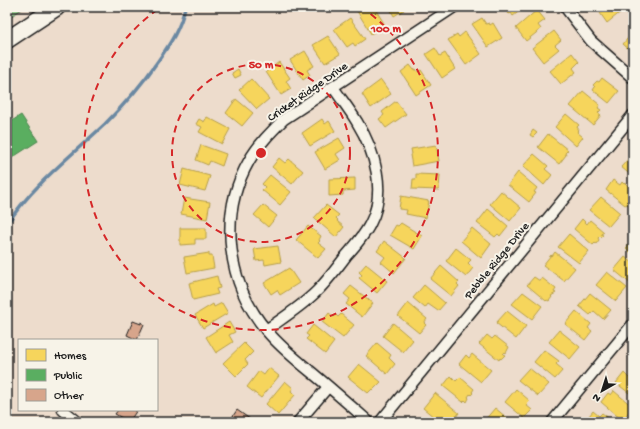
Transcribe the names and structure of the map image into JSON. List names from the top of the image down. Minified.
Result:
{"streets":{"street":["Cricket Ridge Drive","Pebble Ridge Drive"]},"legend":["Homes","Public","Other"],"north":"bottom left","rings":["100 m","50 m"]}
